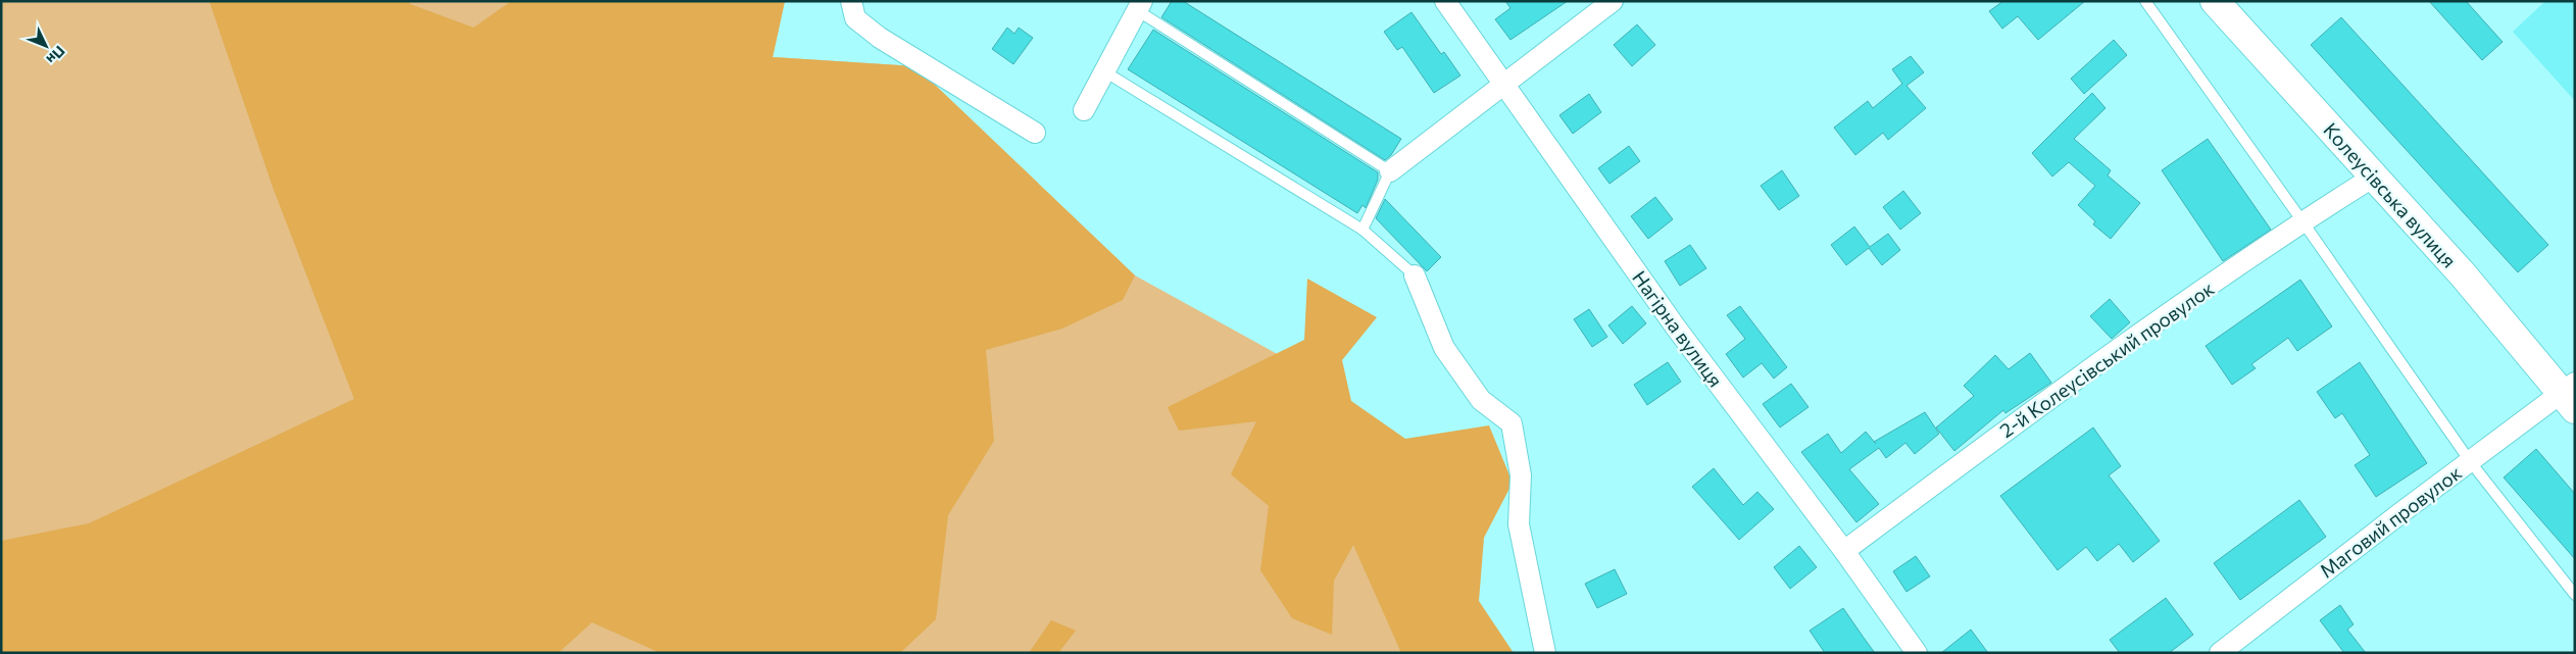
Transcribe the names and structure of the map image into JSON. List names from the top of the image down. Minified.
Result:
{"streets":{"street":["Колеусівська вулиця","Нагірна вулиця","2-й Колеусівський провулок","Маговий провулок"]},"crossings":[["Колеусівська вулиця","2-й Колеусівський провулок"],["Колеусівська вулиця","Маговий провулок"],["Нагірна вулиця","2-й Колеусівський провулок"]],"north":"bottom right"}
